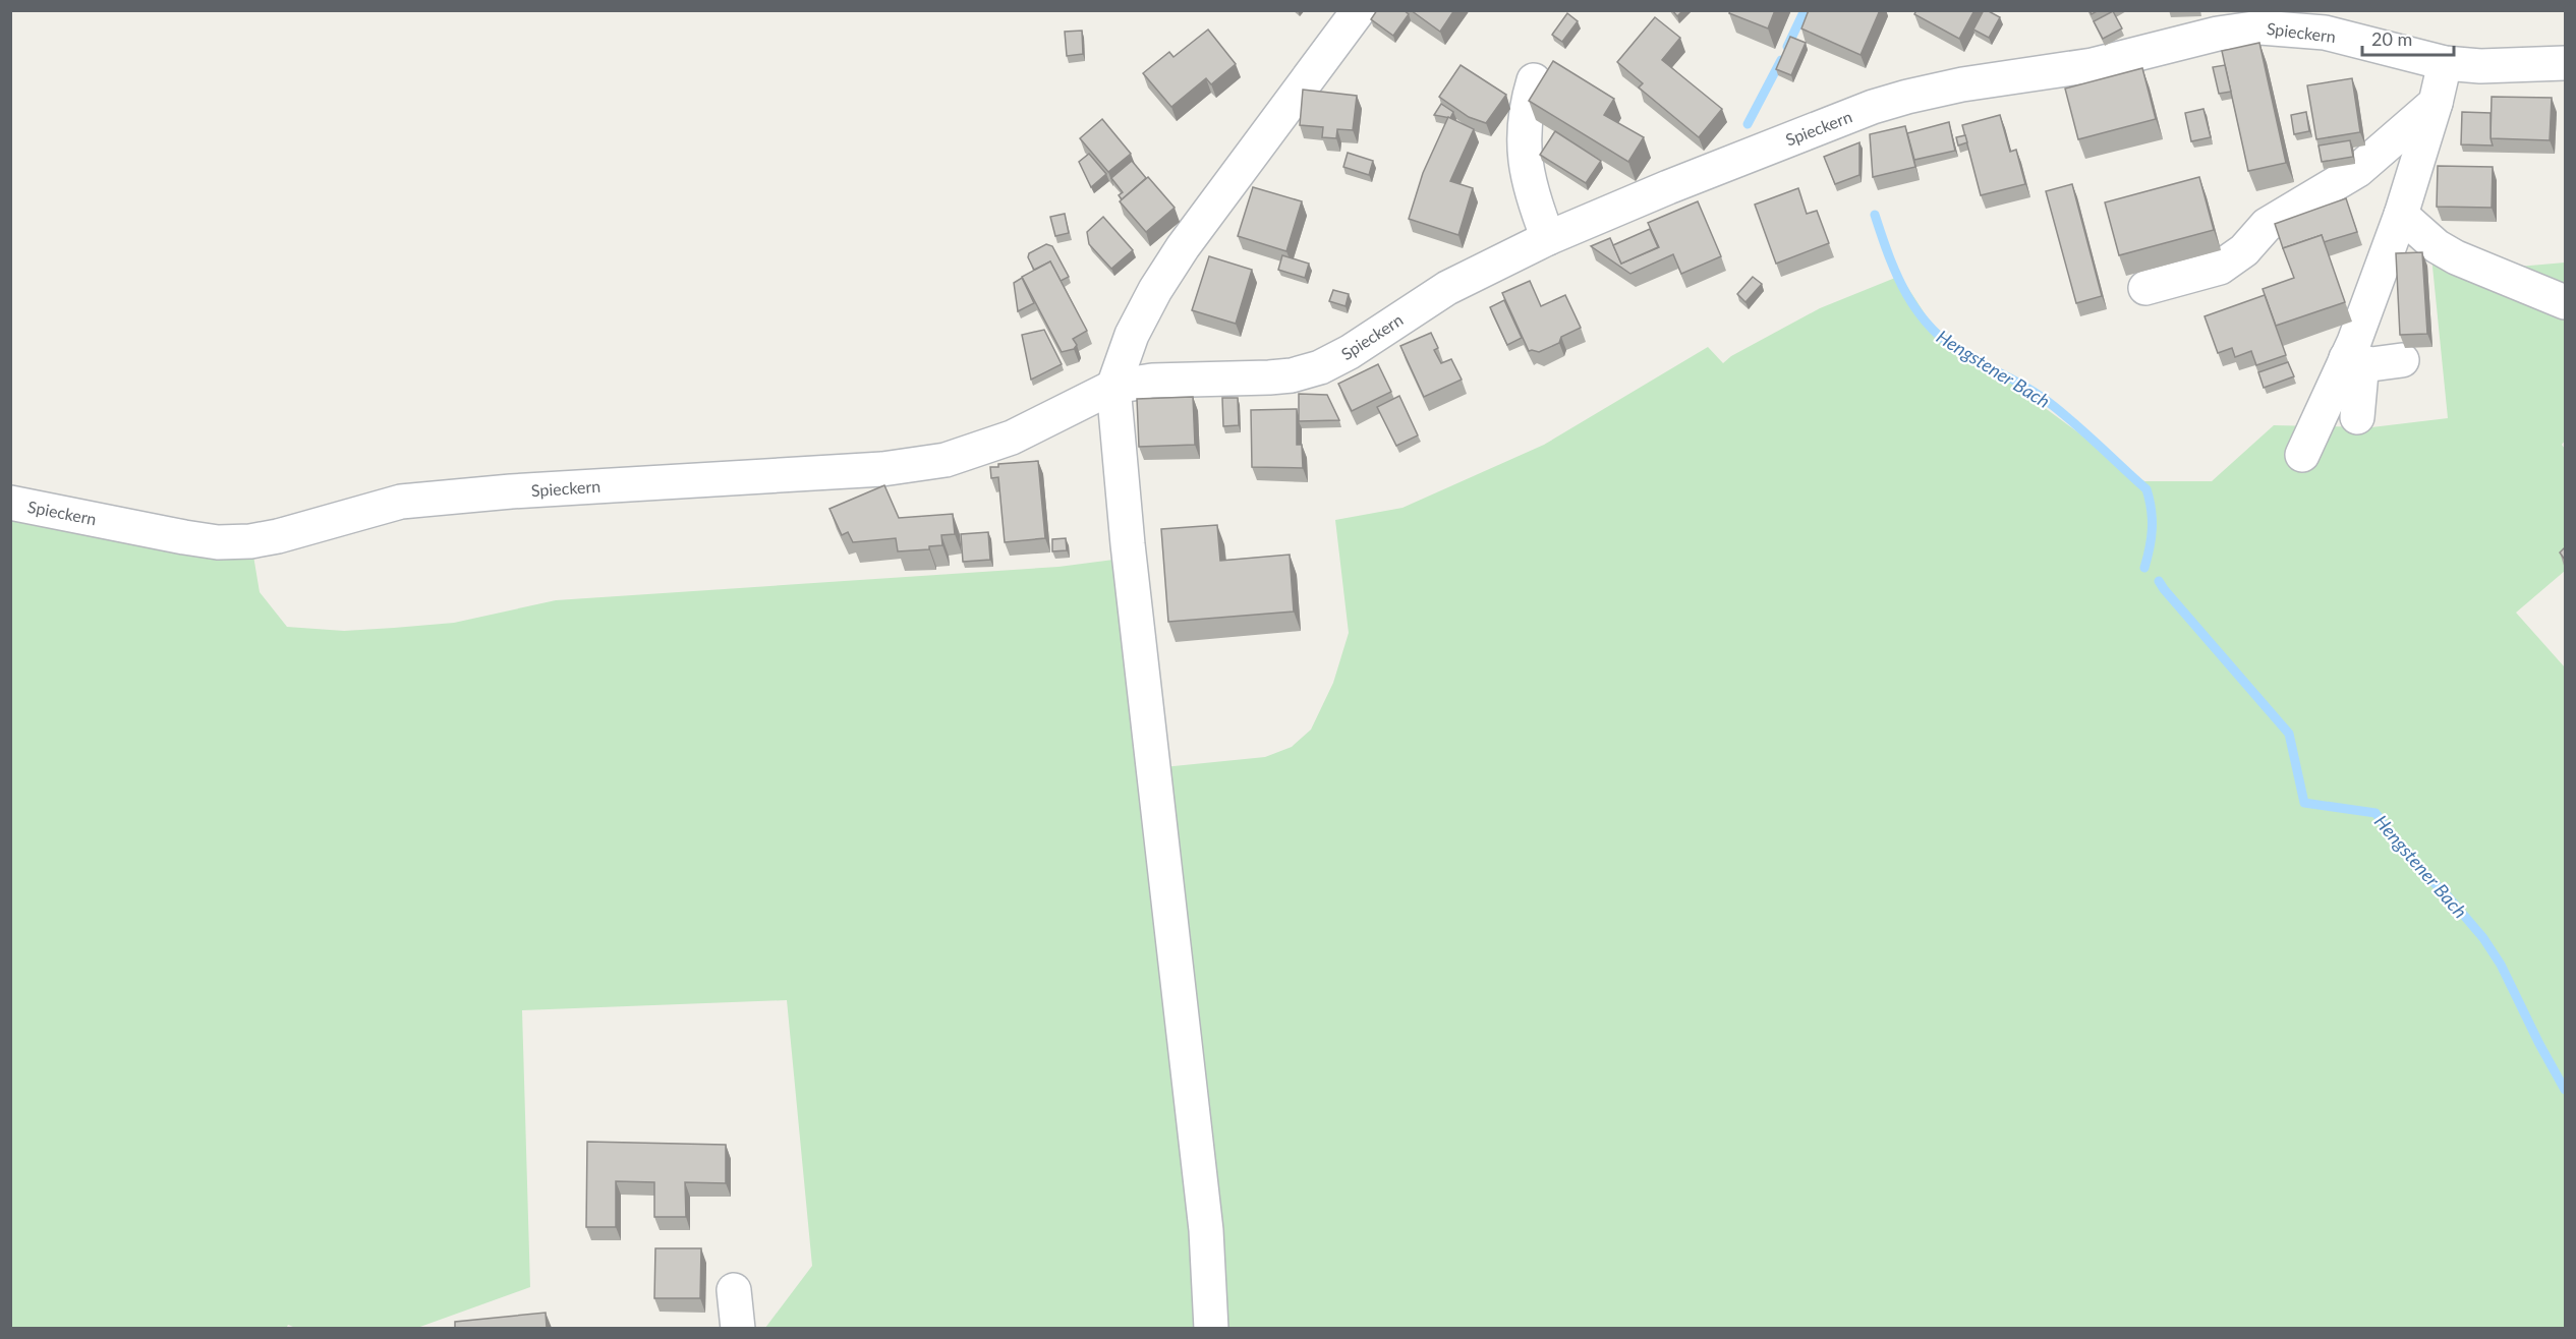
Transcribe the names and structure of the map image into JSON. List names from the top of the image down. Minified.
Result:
{"streets":{"street":["Spieckern"]},"water":["Hengstener Bach"],"scale_bar":"20 m"}
